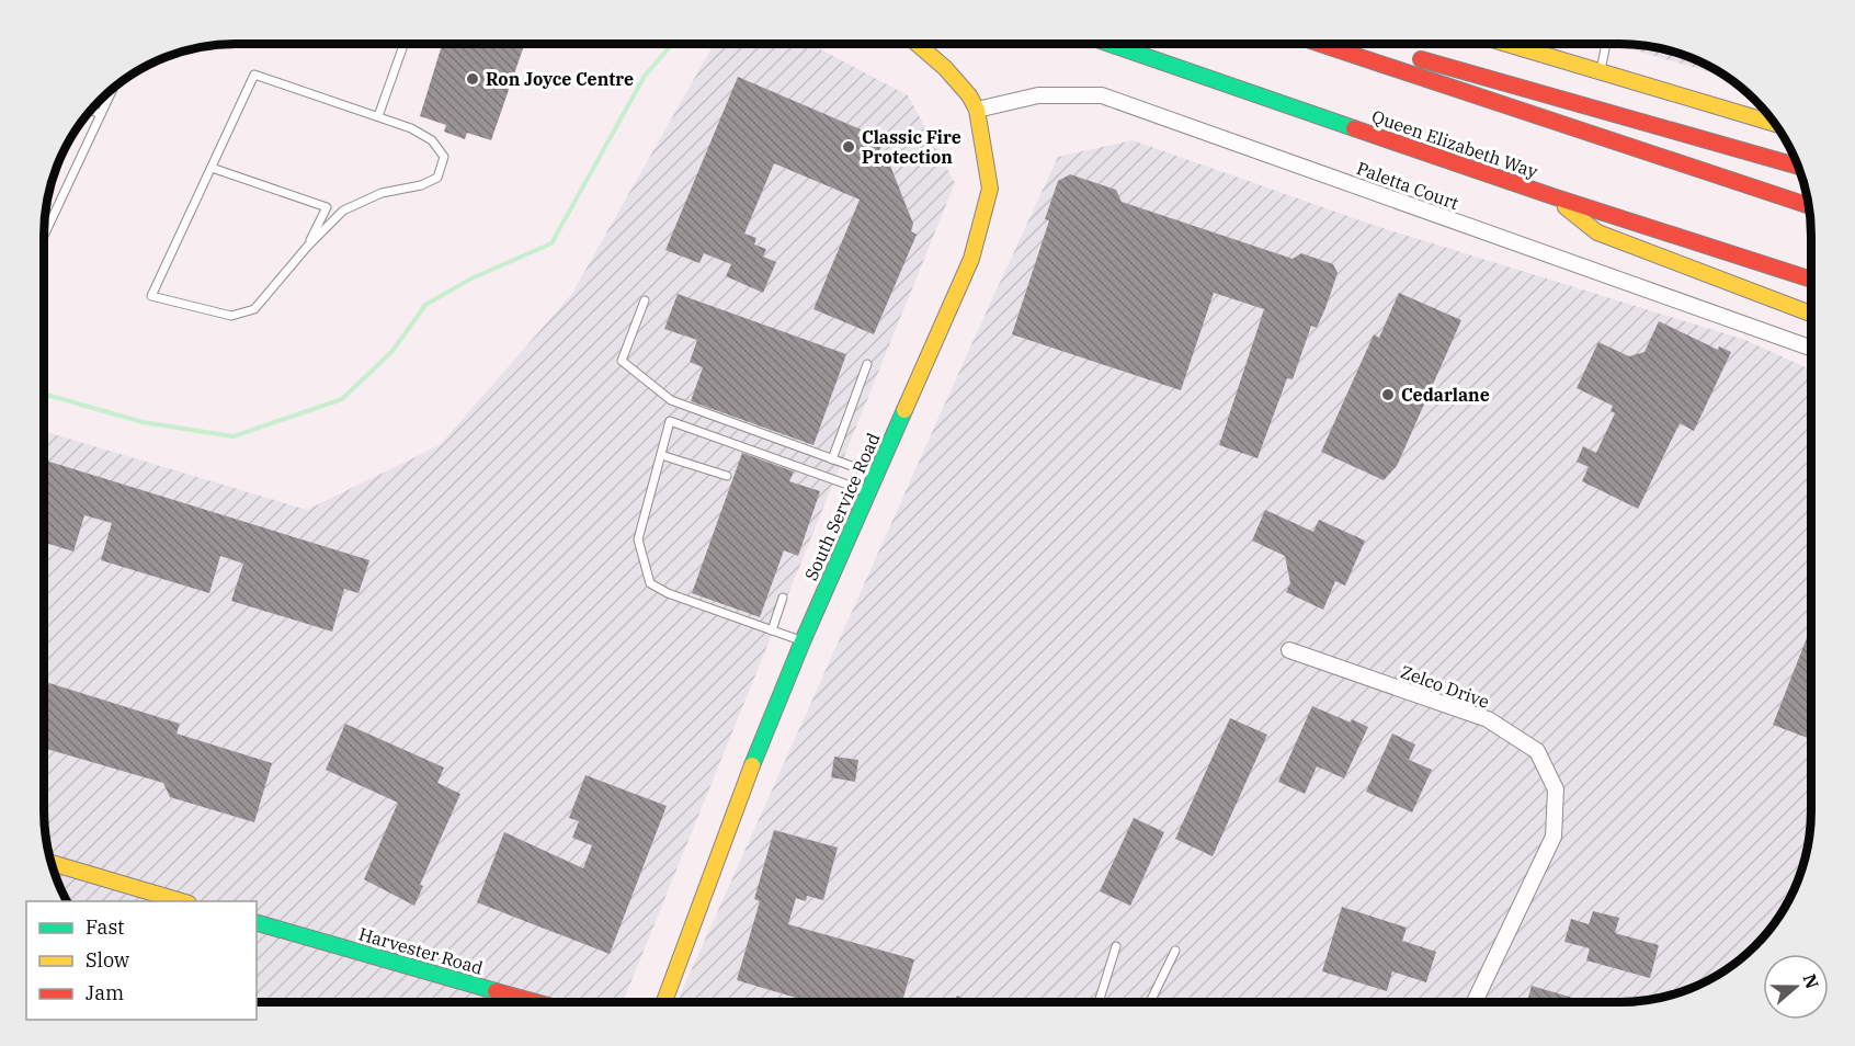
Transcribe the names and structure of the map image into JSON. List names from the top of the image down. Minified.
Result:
{"streets":{"main road":["Queen Elizabeth Way","South Service Road","Harvester Road"],"street":["Paletta Court","Zelco Drive"]},"crossings":[["Paletta Court","South Service Road"]],"places":["Ron Joyce Centre","Classic Fire Protection","Cedarlane"],"legend":["Fast","Slow","Jam"],"north":"right"}
